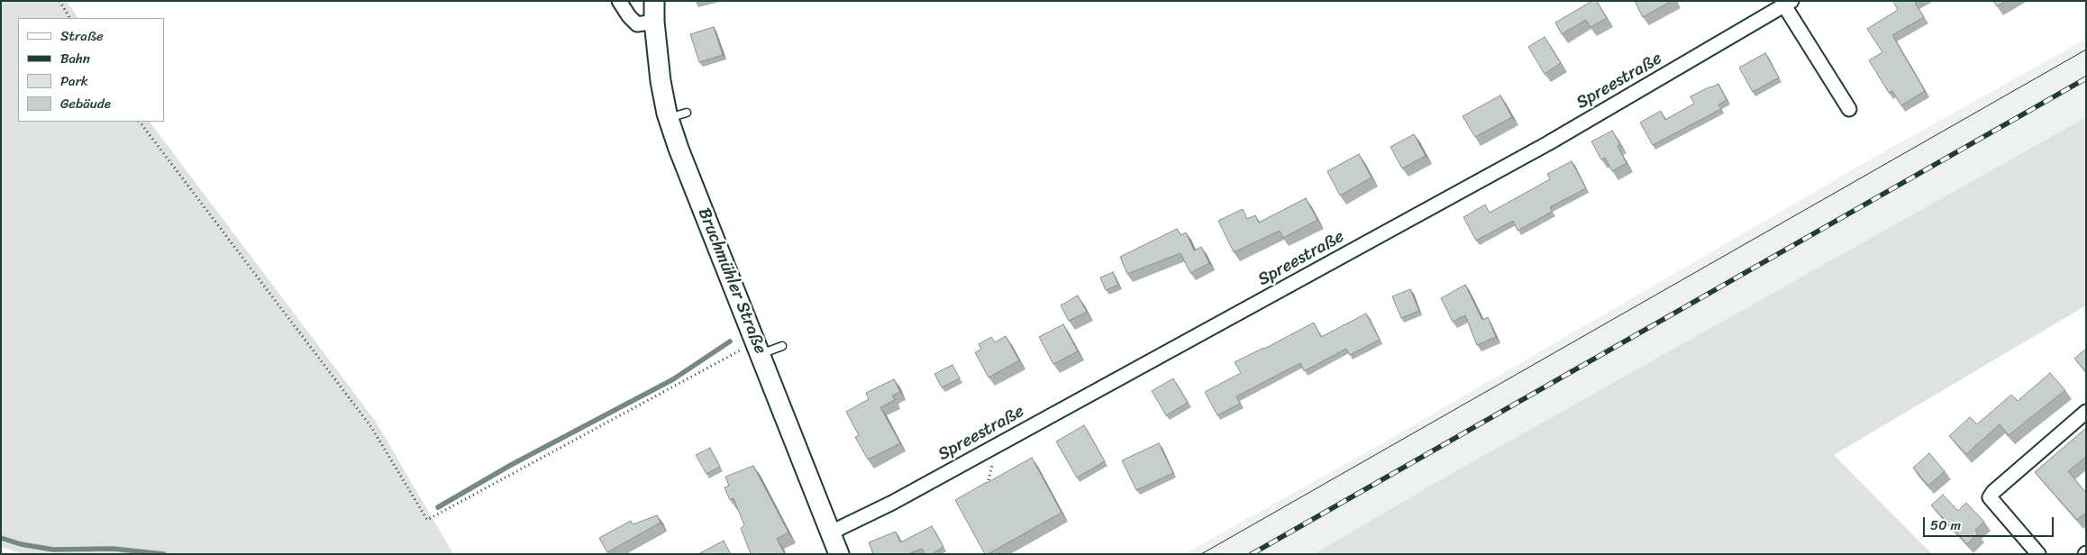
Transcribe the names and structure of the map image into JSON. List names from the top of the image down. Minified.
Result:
{"streets":{"street":["Spreestraße","Bruchmühler Straße"]},"crossings":[["Spreestraße","Bruchmühler Straße"]],"legend":["Straße","Bahn","Park","Gebäude"],"scale_bar":"50 m"}
